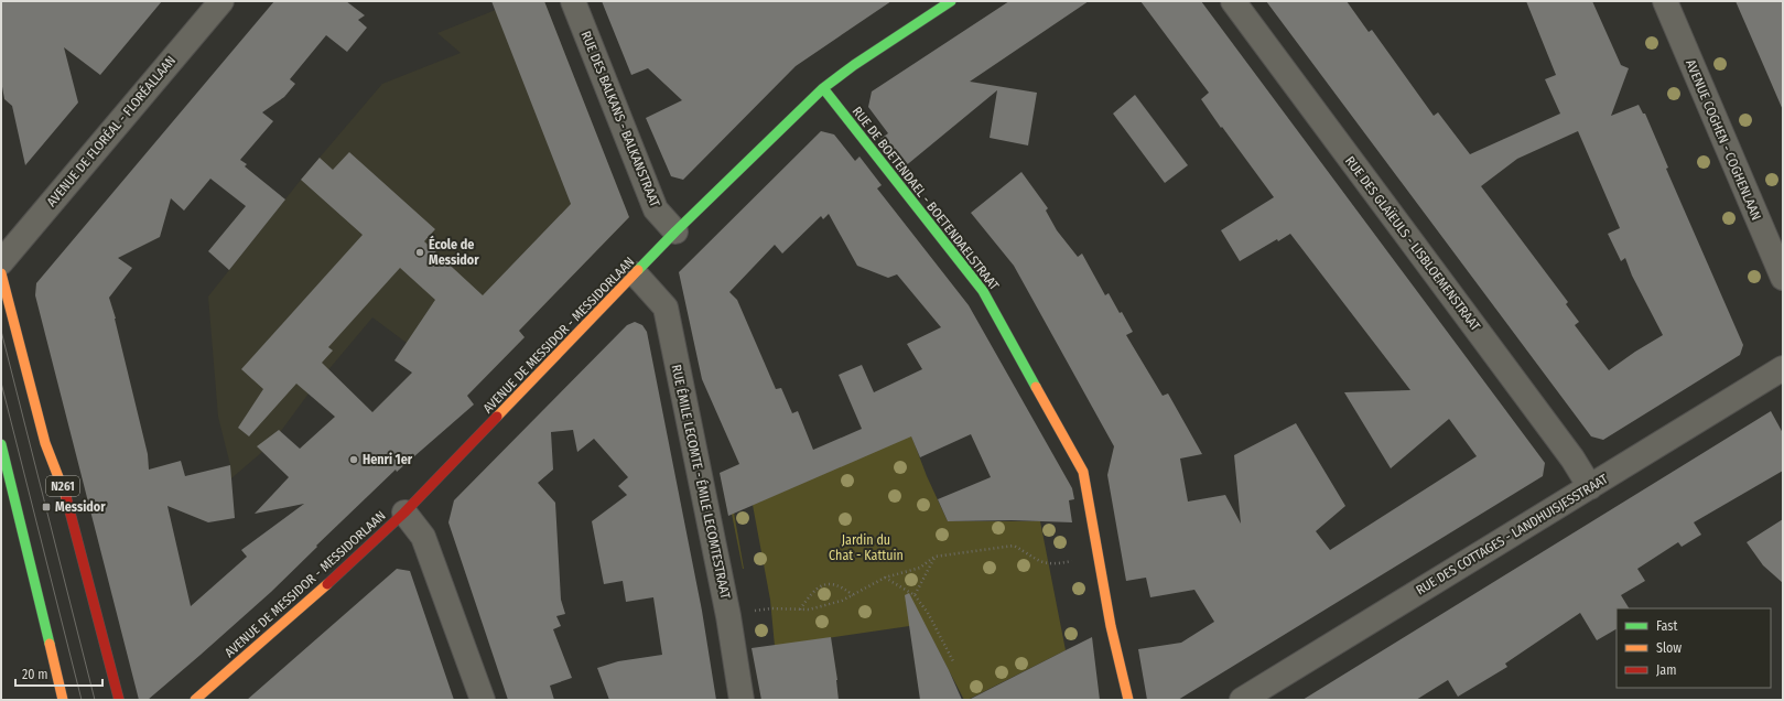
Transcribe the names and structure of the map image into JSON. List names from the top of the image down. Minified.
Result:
{"streets":{"street":["RUE DES BALKANS - BALKANSTRAAT","AVENUE DE FLORÉAL - FLORÉALLAAN","AVENUE COGHEN - COGHENLAAN","RUE DE BOETENDAEL - BOETENDAELSTRAAT","RUE DES GLAÏEULS - LISBLOEMENSTRAAT","AVENUE DE MESSIDOR - MESSIDORLAAN","RUE ÉMILE LECOMTE - ÉMILE LECOMTESTRAAT","N261","RUE DES COTTAGES - LANDHUISJESSTRAAT"]},"crossings":[["RUE DES BALKANS - BALKANSTRAAT","AVENUE DE MESSIDOR - MESSIDORLAAN"],["RUE DE BOETENDAEL - BOETENDAELSTRAAT","AVENUE DE MESSIDOR - MESSIDORLAAN"],["RUE DES GLAÏEULS - LISBLOEMENSTRAAT","RUE DES COTTAGES - LANDHUISJESSTRAAT"],["AVENUE DE MESSIDOR - MESSIDORLAAN","RUE ÉMILE LECOMTE - ÉMILE LECOMTESTRAAT"]],"parks":["Jardin du Chat - Kattuin"],"places":{"other":["École de Messidor","Henri 1er"],"transit":["Messidor"]},"legend":["Fast","Slow","Jam"],"scale_bar":"20 m"}
